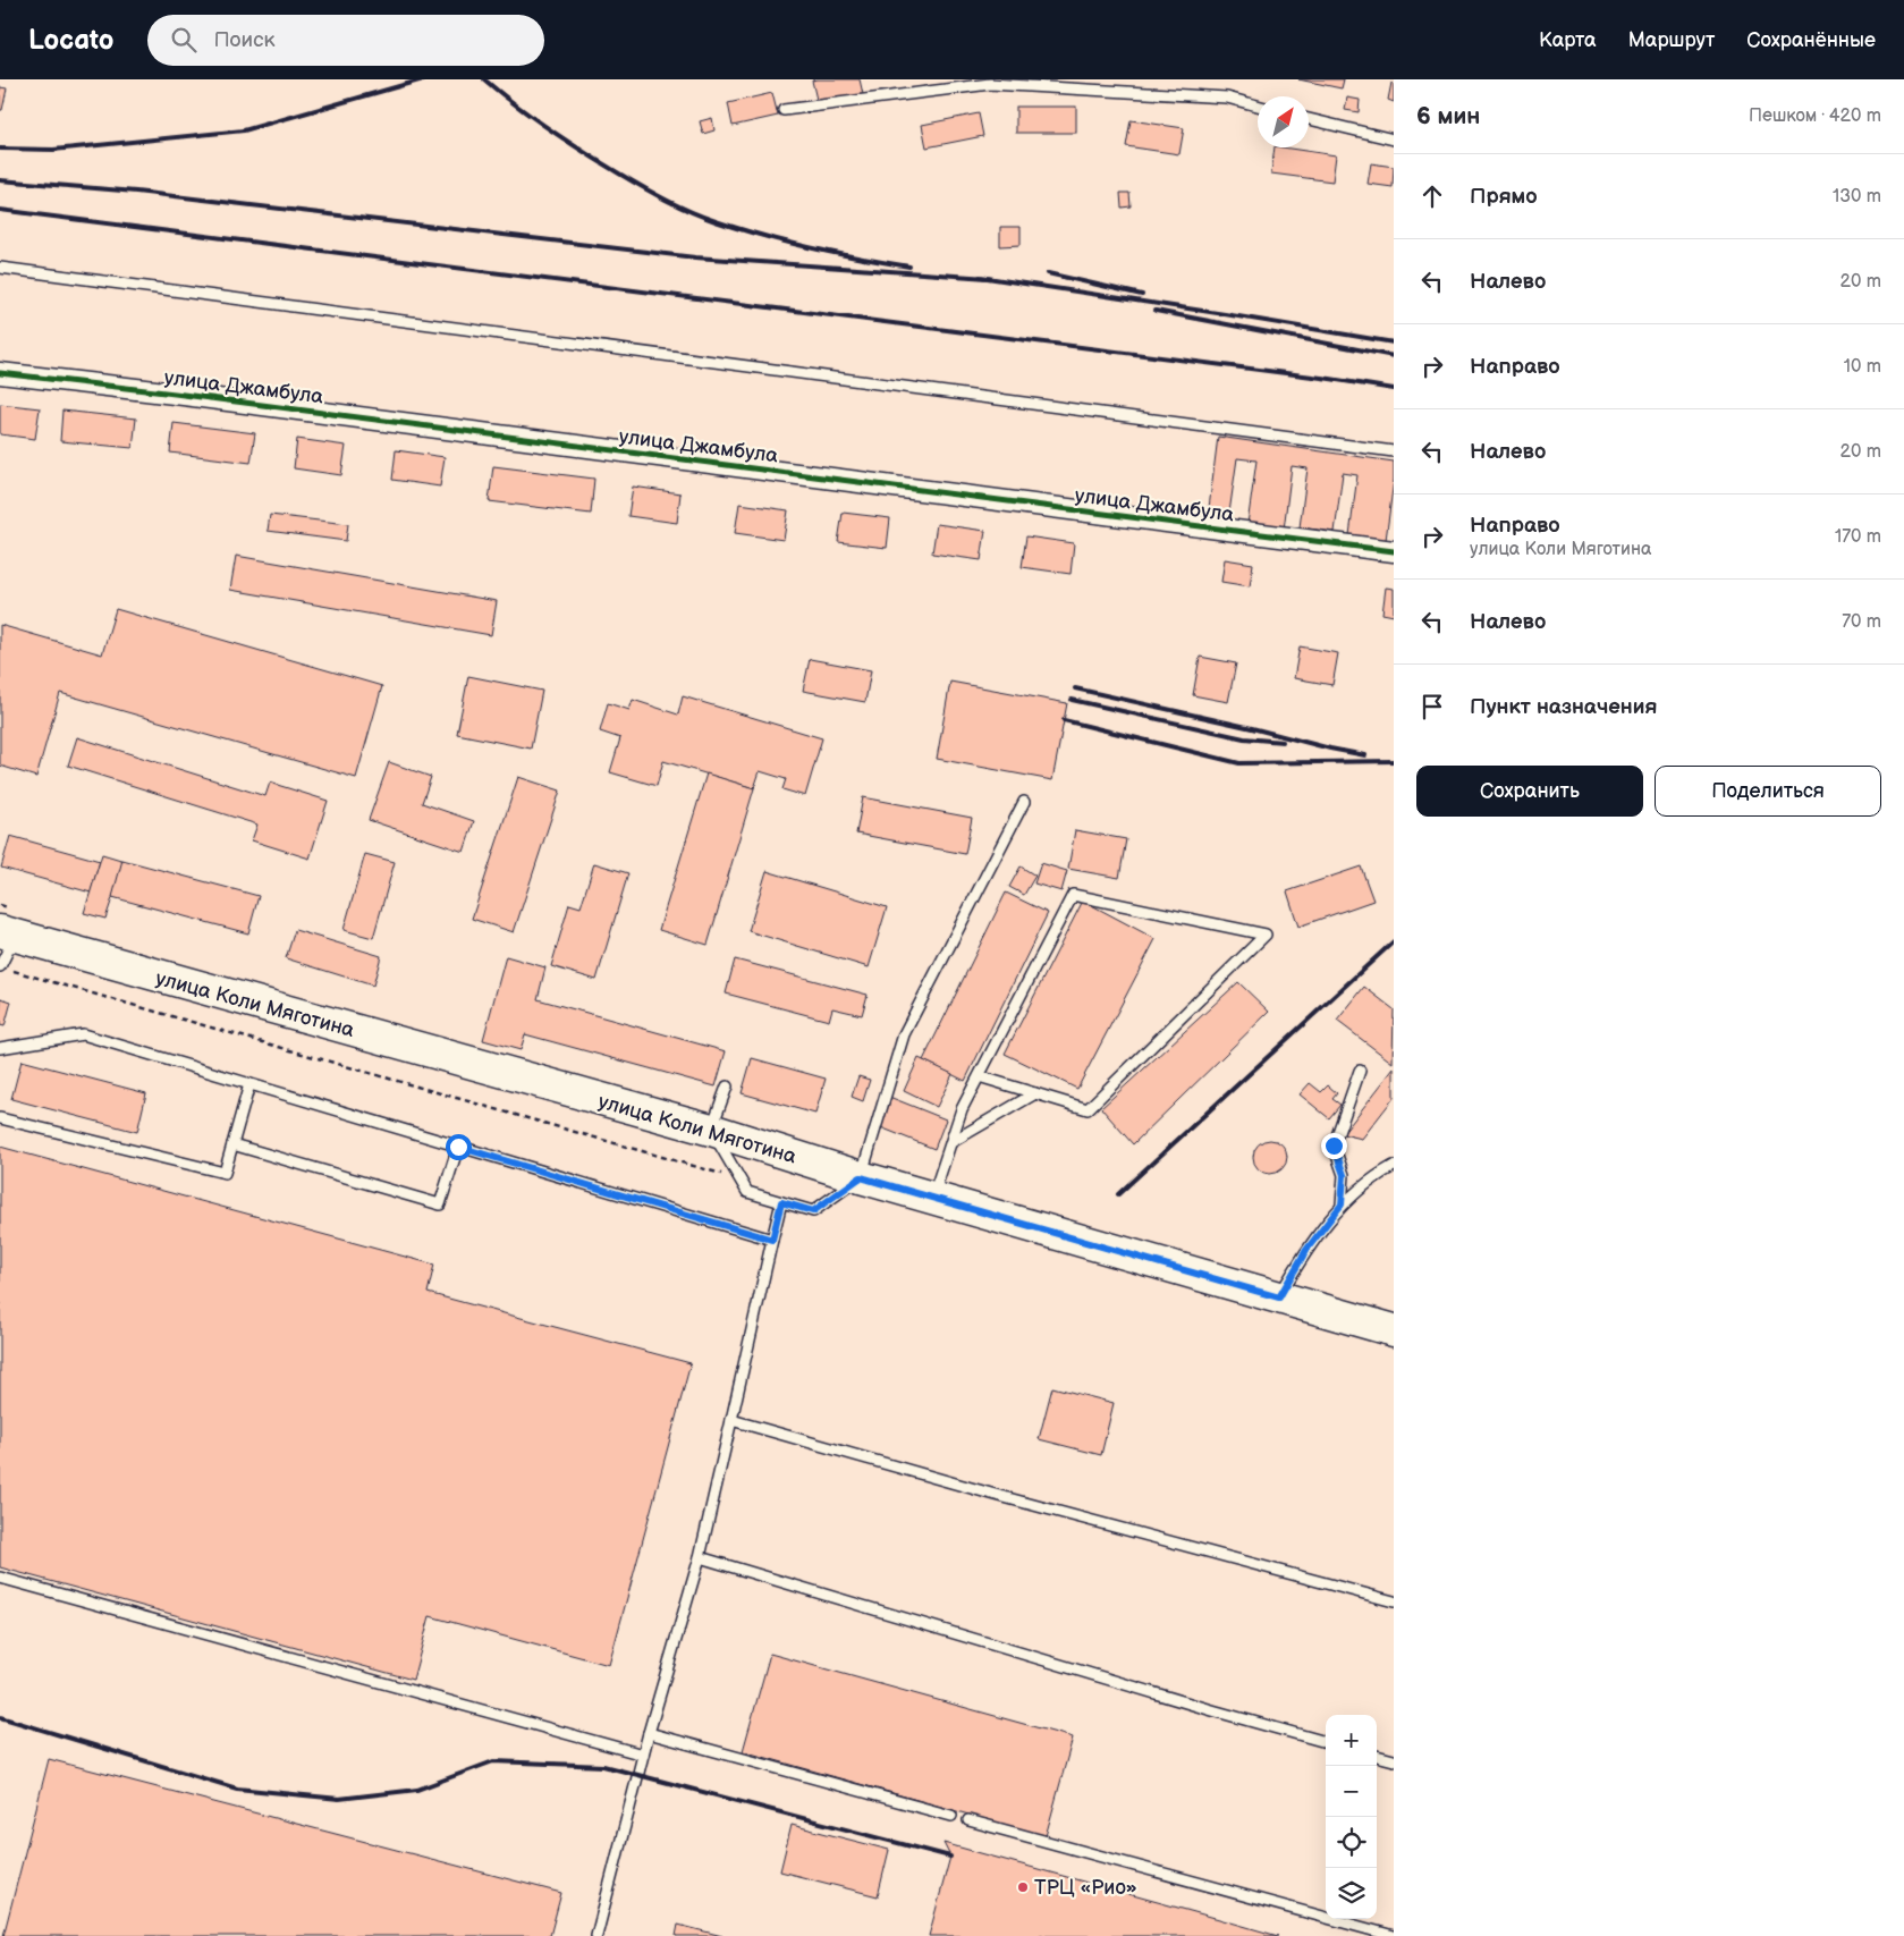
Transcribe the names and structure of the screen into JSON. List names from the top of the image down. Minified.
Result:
{"streets":{"main road":["улица Коли Мяготина"],"street":["улица Джамбула"]},"places":["ТРЦ «Рио»"],"north":"top right","page":{"header":"Locato","search":"Поиск","nav":["Карта","Маршрут","Сохранённые"],"heading":["6 мин","Пешком · 420 m"],"list":[["Прямо","130 m"],["Налево","20 m"],["Направо","10 m"],["Налево","20 m"],["Направо","улица Коли Мяготина","170 m"],["Налево","70 m"],"Пункт назначения"],"buttons":["Сохранить","Поделиться"],"map_buttons":["+","−"]}}
